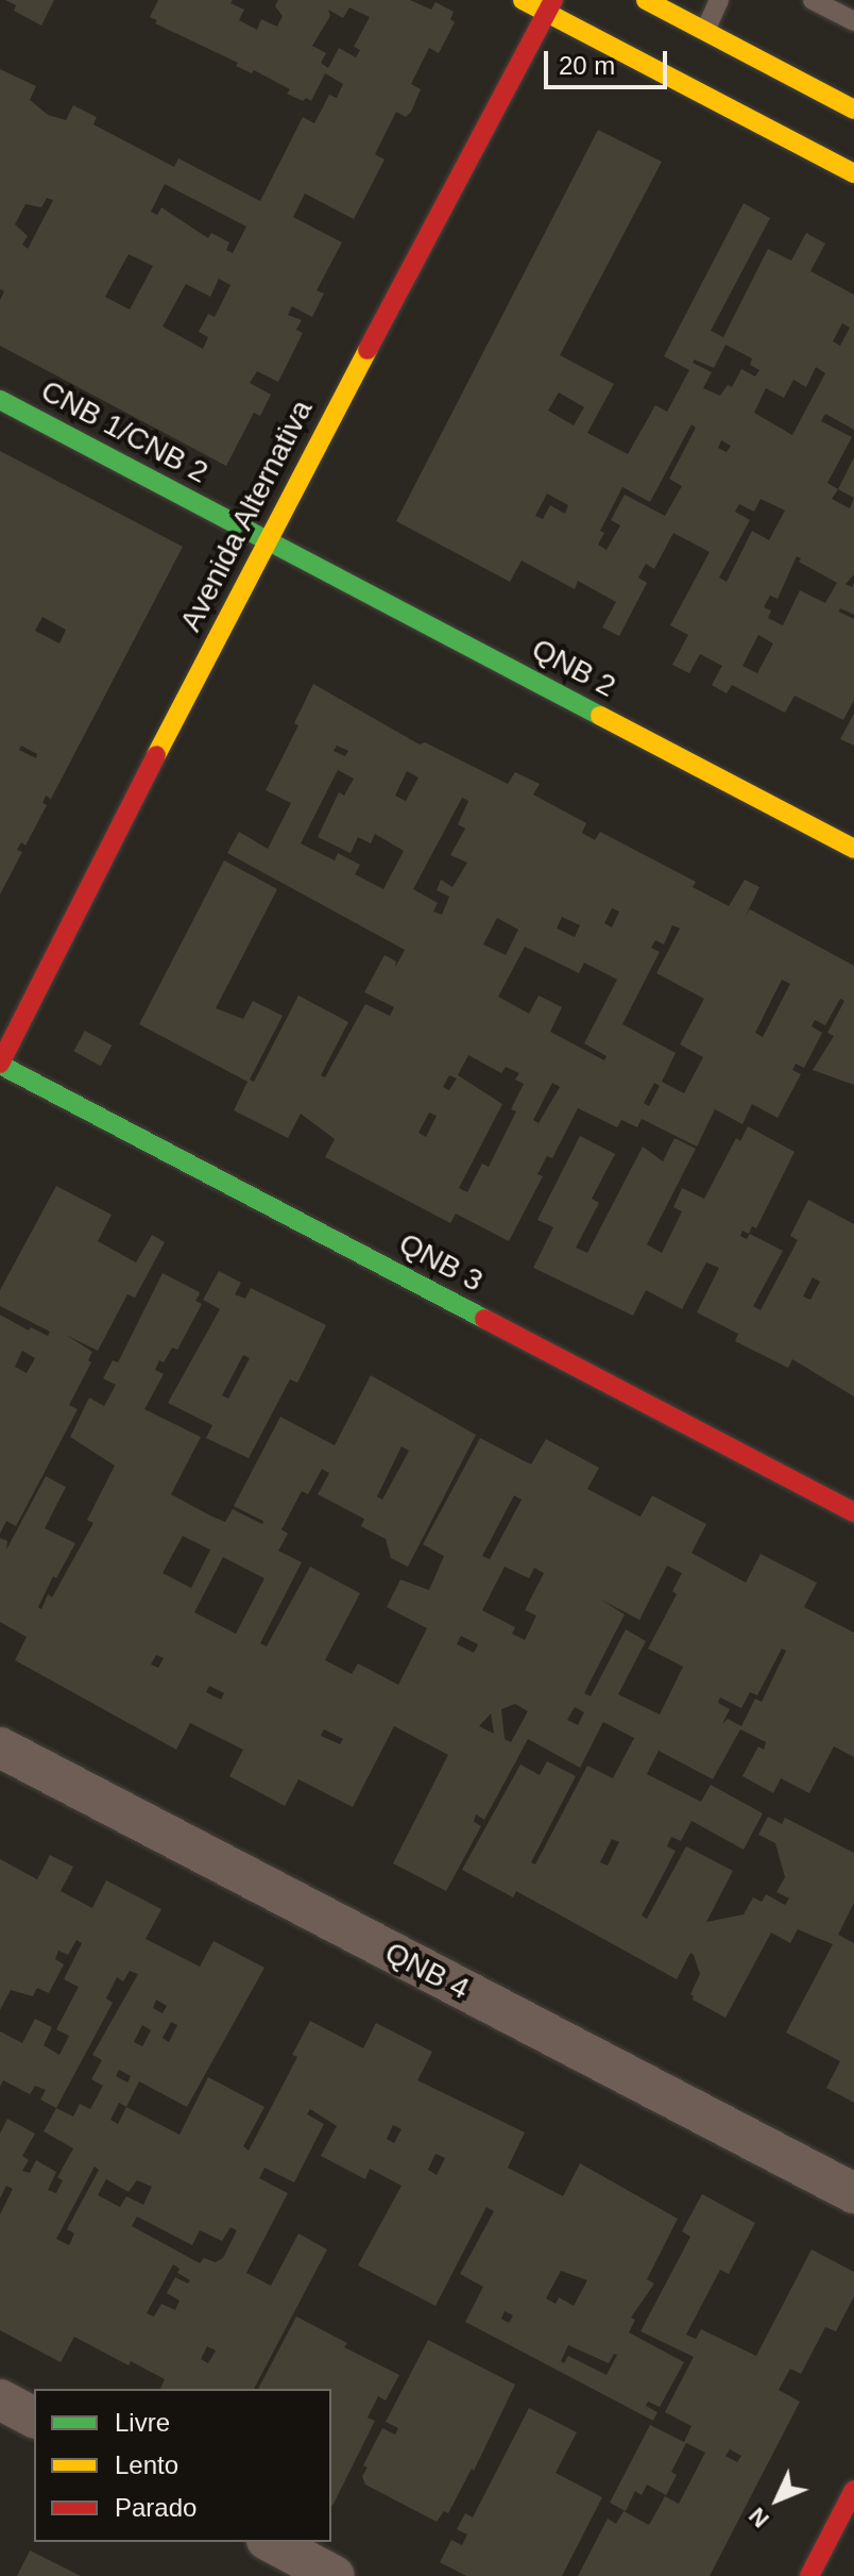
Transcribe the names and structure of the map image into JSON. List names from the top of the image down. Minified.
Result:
{"streets":{"street":["CNB 1/CNB 2","Avenida Alternativa","QNB 2","QNB 3","QNB 4"]},"crossings":[["CNB 1/CNB 2","Avenida Alternativa"],["CNB 1/CNB 2","QNB 2"],["Avenida Alternativa","QNB 2"],["Avenida Alternativa","QNB 3"]],"legend":["Livre","Lento","Parado"],"scale_bar":"20 m","north":"bottom left"}
